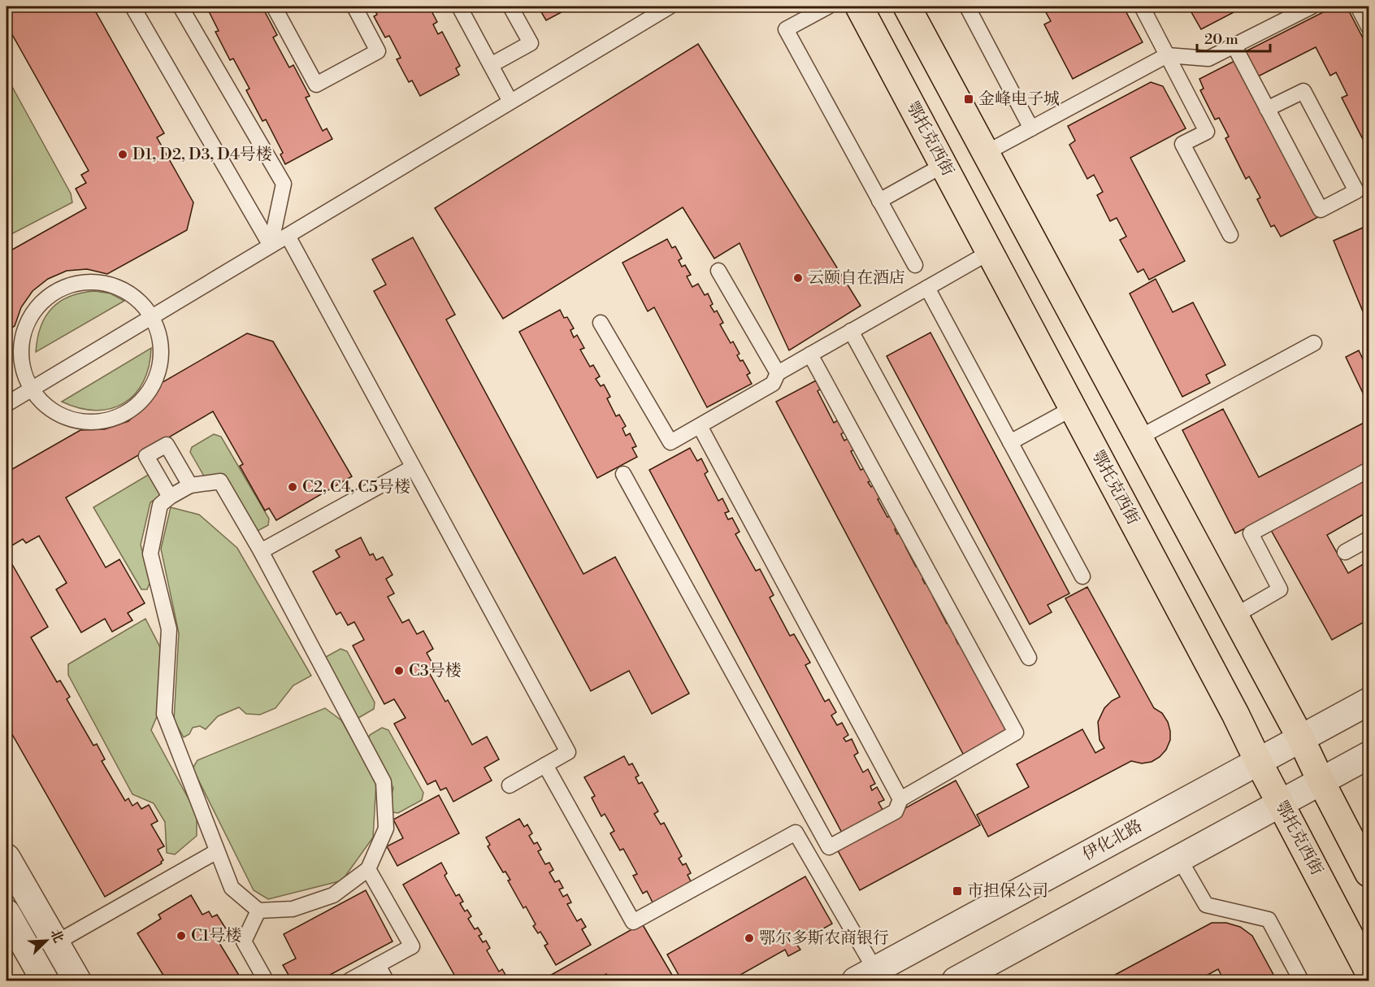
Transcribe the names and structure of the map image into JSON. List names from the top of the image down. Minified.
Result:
{"streets":{"main road":["鄂托克西街"],"street":["伊化北路"]},"crossings":[["鄂托克西街","伊化北路"]],"places":{"transit":["金峰电子城","市担保公司"],"other":["D1, D2, D3, D4号楼","云颐自在酒店","C2, C4, C5号楼","C3号楼","C1号楼","鄂尔多斯农商银行"]},"scale_bar":"20 m","north":"top right"}
